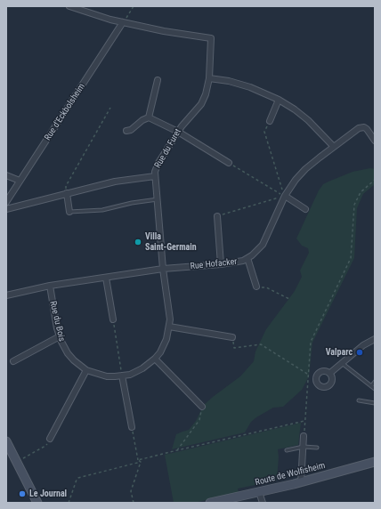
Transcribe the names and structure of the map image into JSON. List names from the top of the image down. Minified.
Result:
{"streets":{"main road":["Route de Wolfisheim"],"street":["Rue d'Eckbolsheim","Rue du Furet","Rue Hofacker","Rue du Bois"]},"crossings":[["Rue d'Eckbolsheim","Rue du Furet"],["Rue du Furet","Rue Hofacker"],["Rue du Furet","Rue du Bois"],["Rue Hofacker","Rue du Bois"]],"places":["Villa Saint-Germain","Valparc","Le Journal"]}
